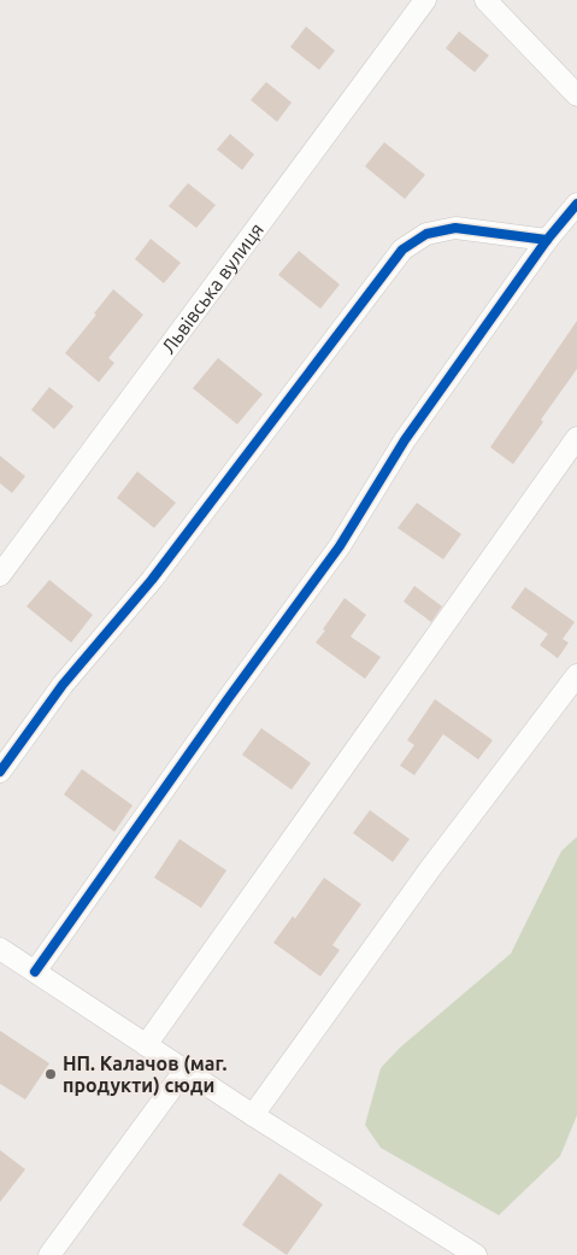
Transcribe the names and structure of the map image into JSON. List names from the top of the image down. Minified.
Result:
{"streets":{"street":["Львівська вулиця"]},"places":["НП. Калачов (маг. продукти) сюди"]}
